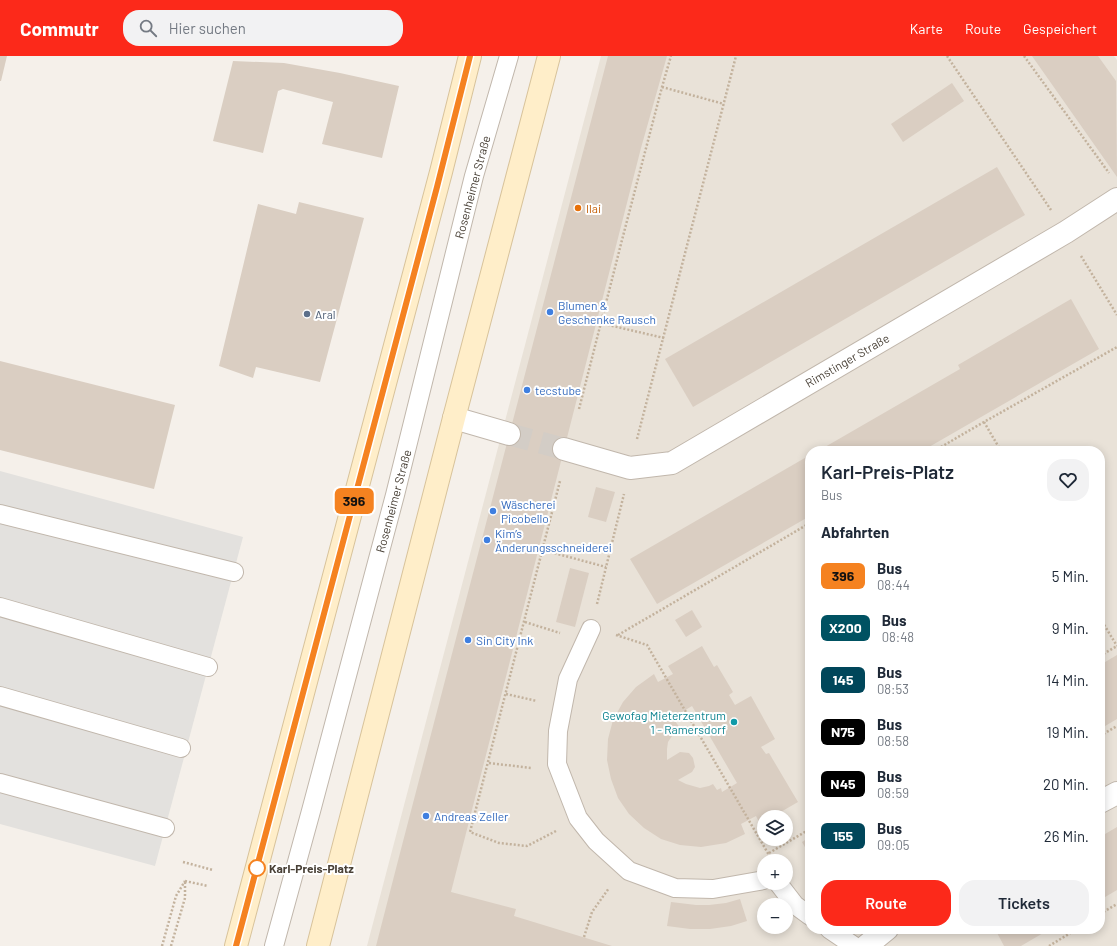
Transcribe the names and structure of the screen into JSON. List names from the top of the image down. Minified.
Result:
{"streets":{"street":["Rimstinger Straße"],"lane":["Rosenheimer Straße"]},"places":["Ilai","Blumen & Geschenke Rausch","Aral","tecstube","Wäscherei Picobello","Kim’s Änderungsschneiderei","Sin City Ink","Gewofag Mieterzentrum 1 - Ramersdorf","Andreas Zeller","Karl-Preis-Platz"],"lines":["bus line 396"],"page":{"header":"Commutr","search":"Hier suchen","nav":["Karte","Route","Gespeichert"],"on_map":"396","heading":[["Karl-Preis-Platz","Bus"],"Abfahrten"],"list":[{"mark":"396","name":"Bus","note":"08:44","value":"5 Min."},{"mark":"X200","name":"Bus","note":"08:48","value":"9 Min."},{"mark":"145","name":"Bus","note":"08:53","value":"14 Min."},{"mark":"N75","name":"Bus","note":"08:58","value":"19 Min."},{"mark":"N45","name":"Bus","note":"08:59","value":"20 Min."},{"mark":"155","name":"Bus","note":"09:05","value":"26 Min."}],"map_buttons":["+","−"],"buttons":["Route","Tickets"]}}
